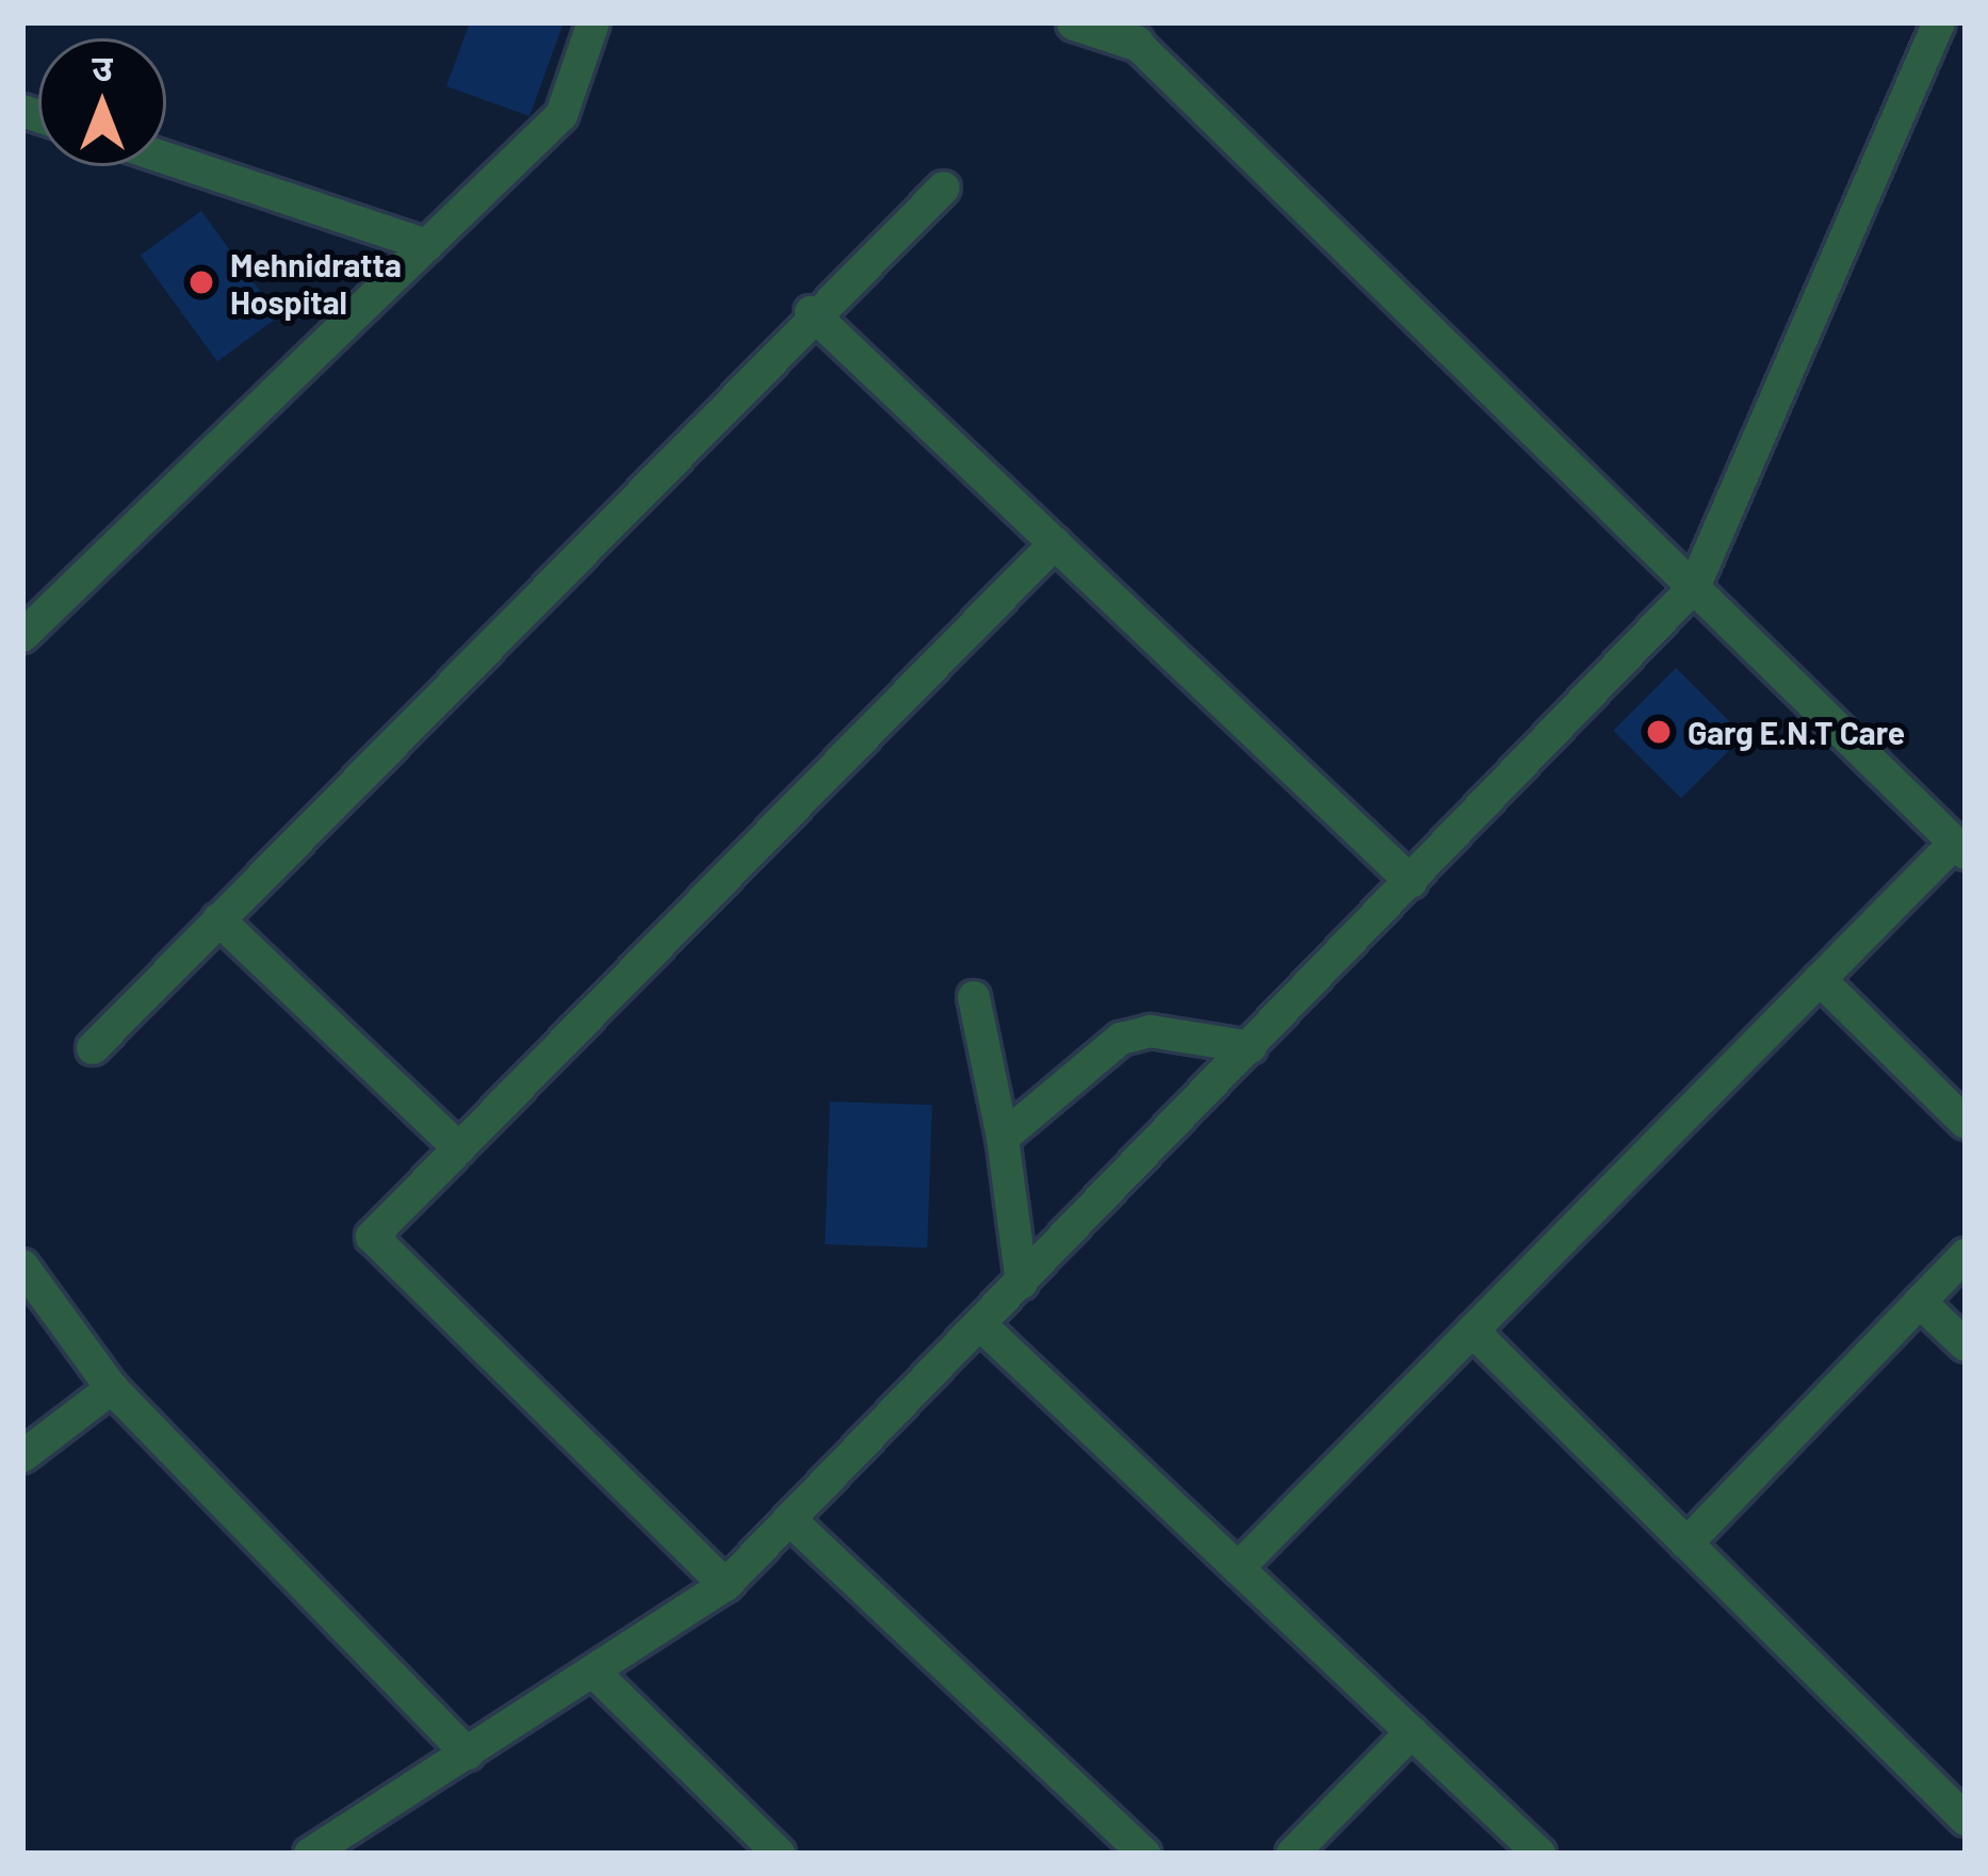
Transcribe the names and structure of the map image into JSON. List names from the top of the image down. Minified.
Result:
{"places":["Mehnidratta Hospital","Garg E.N.T Care"],"north":"top"}
